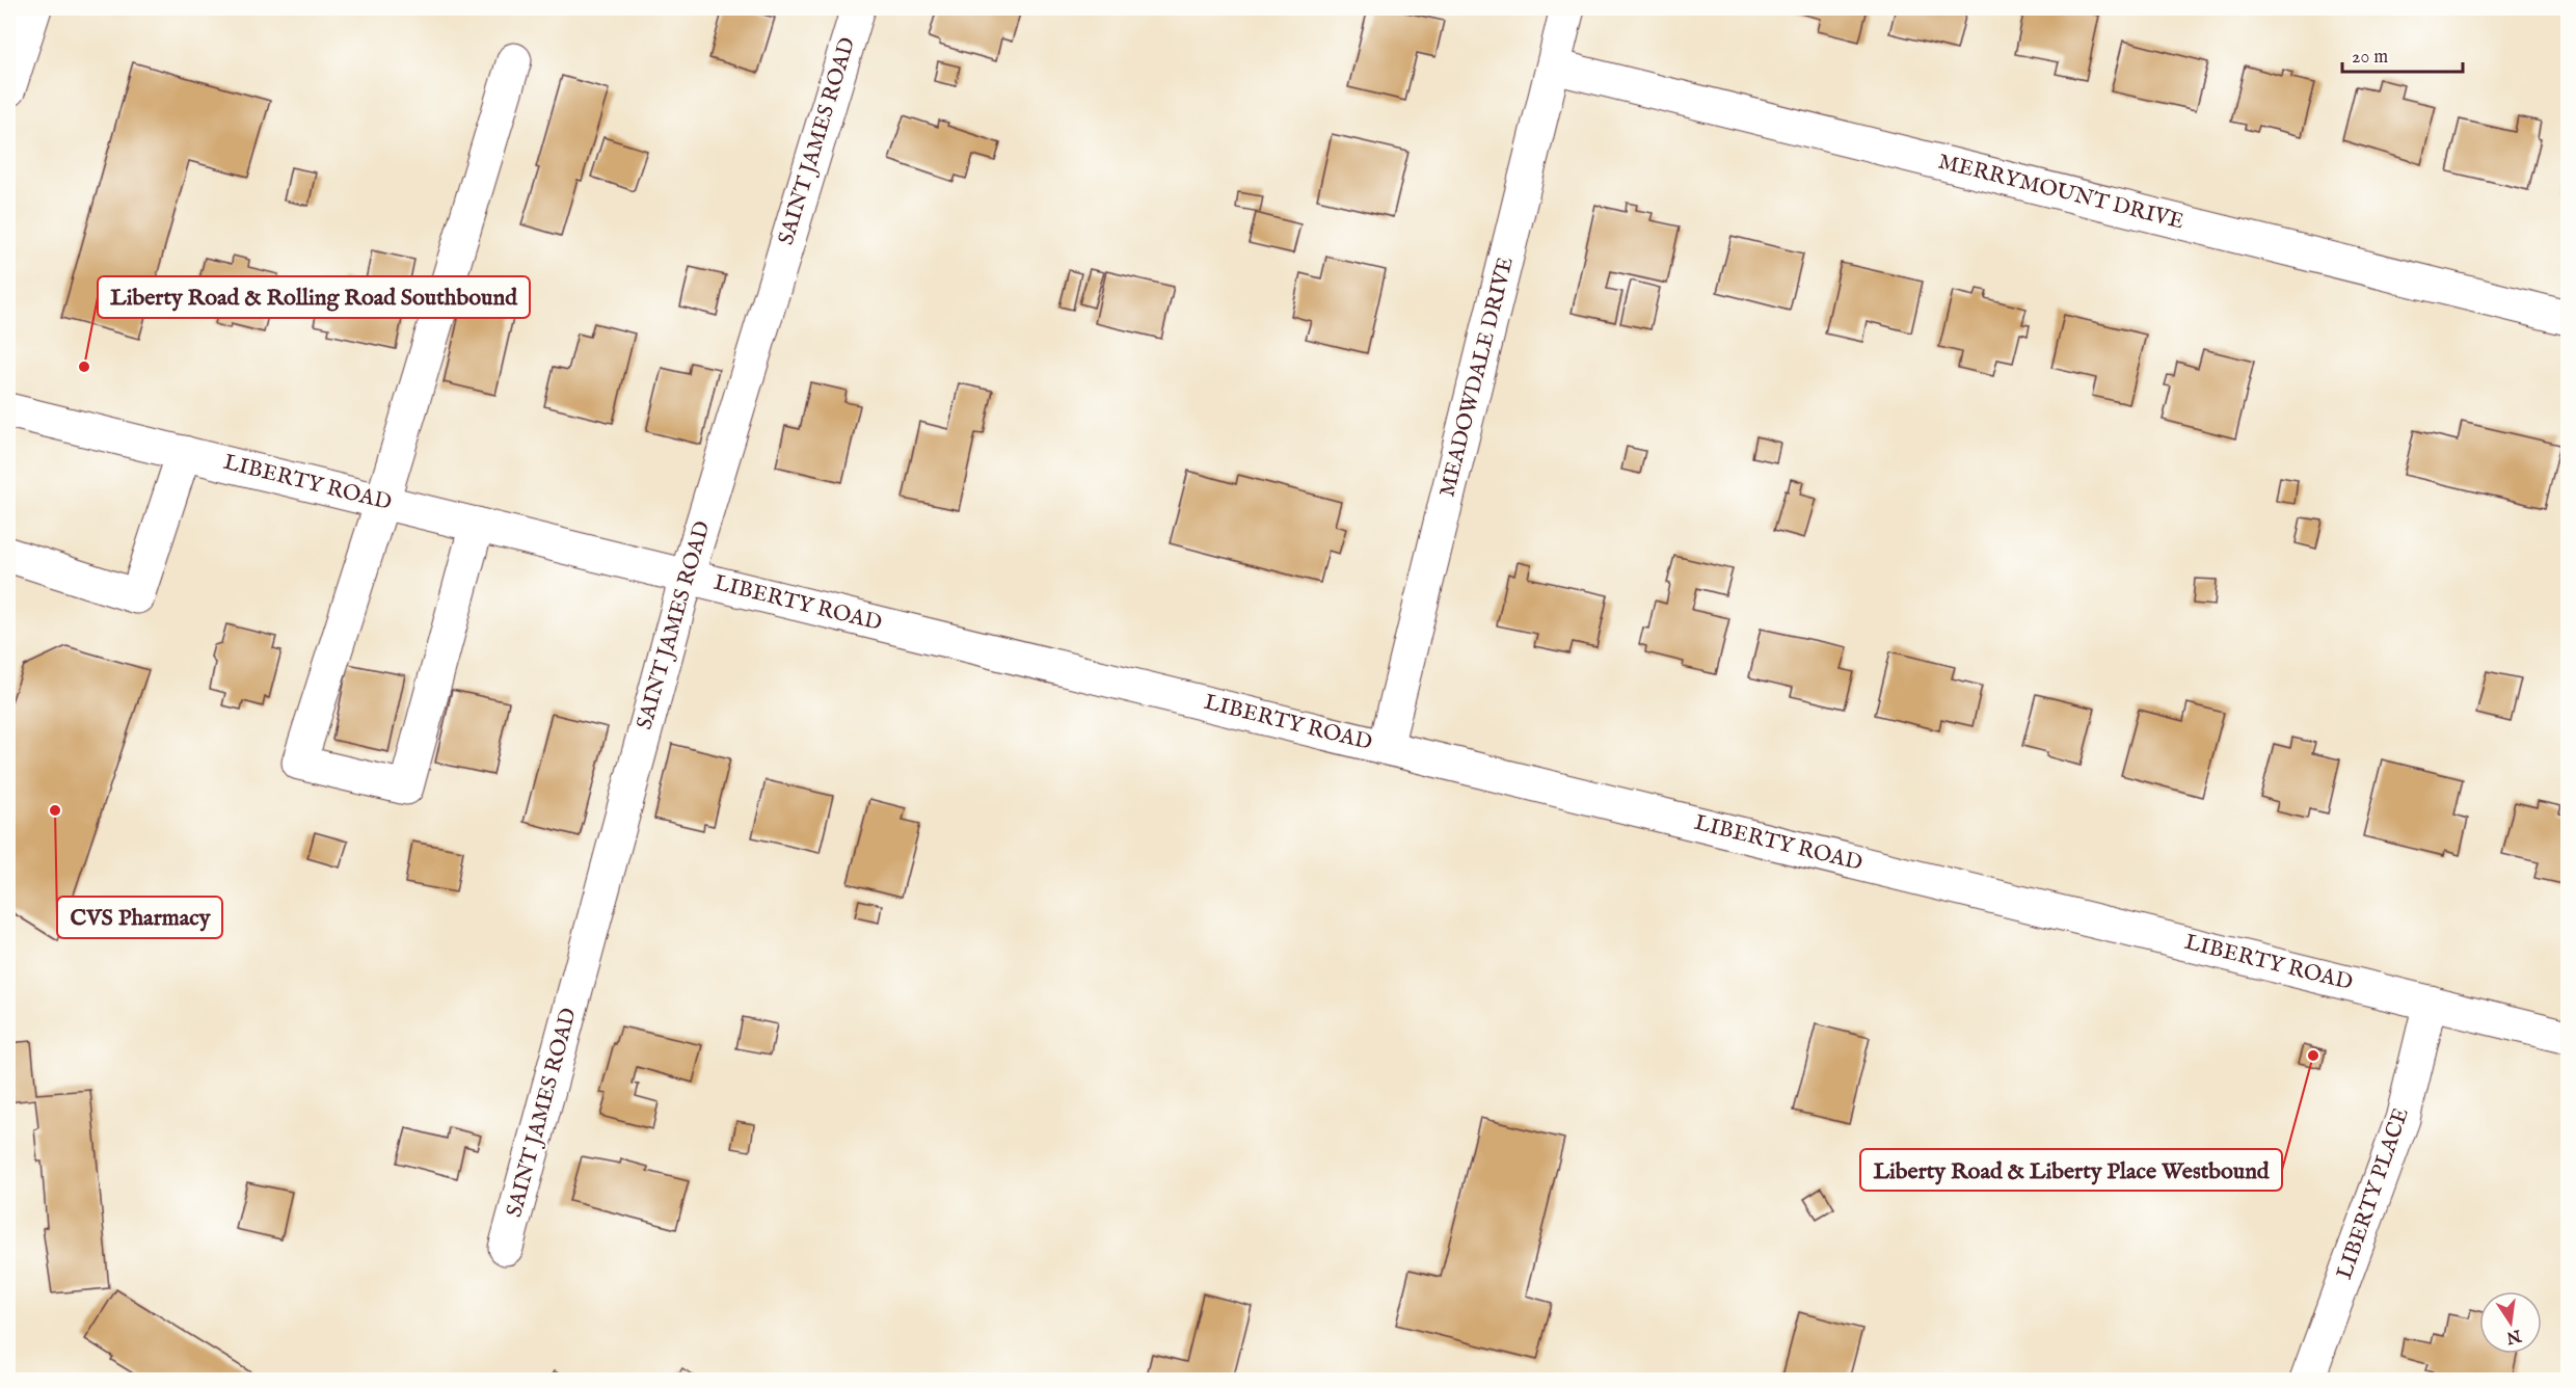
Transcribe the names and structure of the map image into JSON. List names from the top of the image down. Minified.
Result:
{"streets":{"street":["SAINT JAMES ROAD","MERRYMOUNT DRIVE","MEADOWDALE DRIVE","LIBERTY ROAD","LIBERTY PLACE"]},"crossings":[["SAINT JAMES ROAD","LIBERTY ROAD"],["MERRYMOUNT DRIVE","MEADOWDALE DRIVE"],["MEADOWDALE DRIVE","LIBERTY ROAD"],["LIBERTY ROAD","LIBERTY PLACE"]],"places":["Liberty Road & Rolling Road Southbound","CVS Pharmacy","Liberty Road & Liberty Place Westbound"],"scale_bar":"20 m","north":"bottom"}
